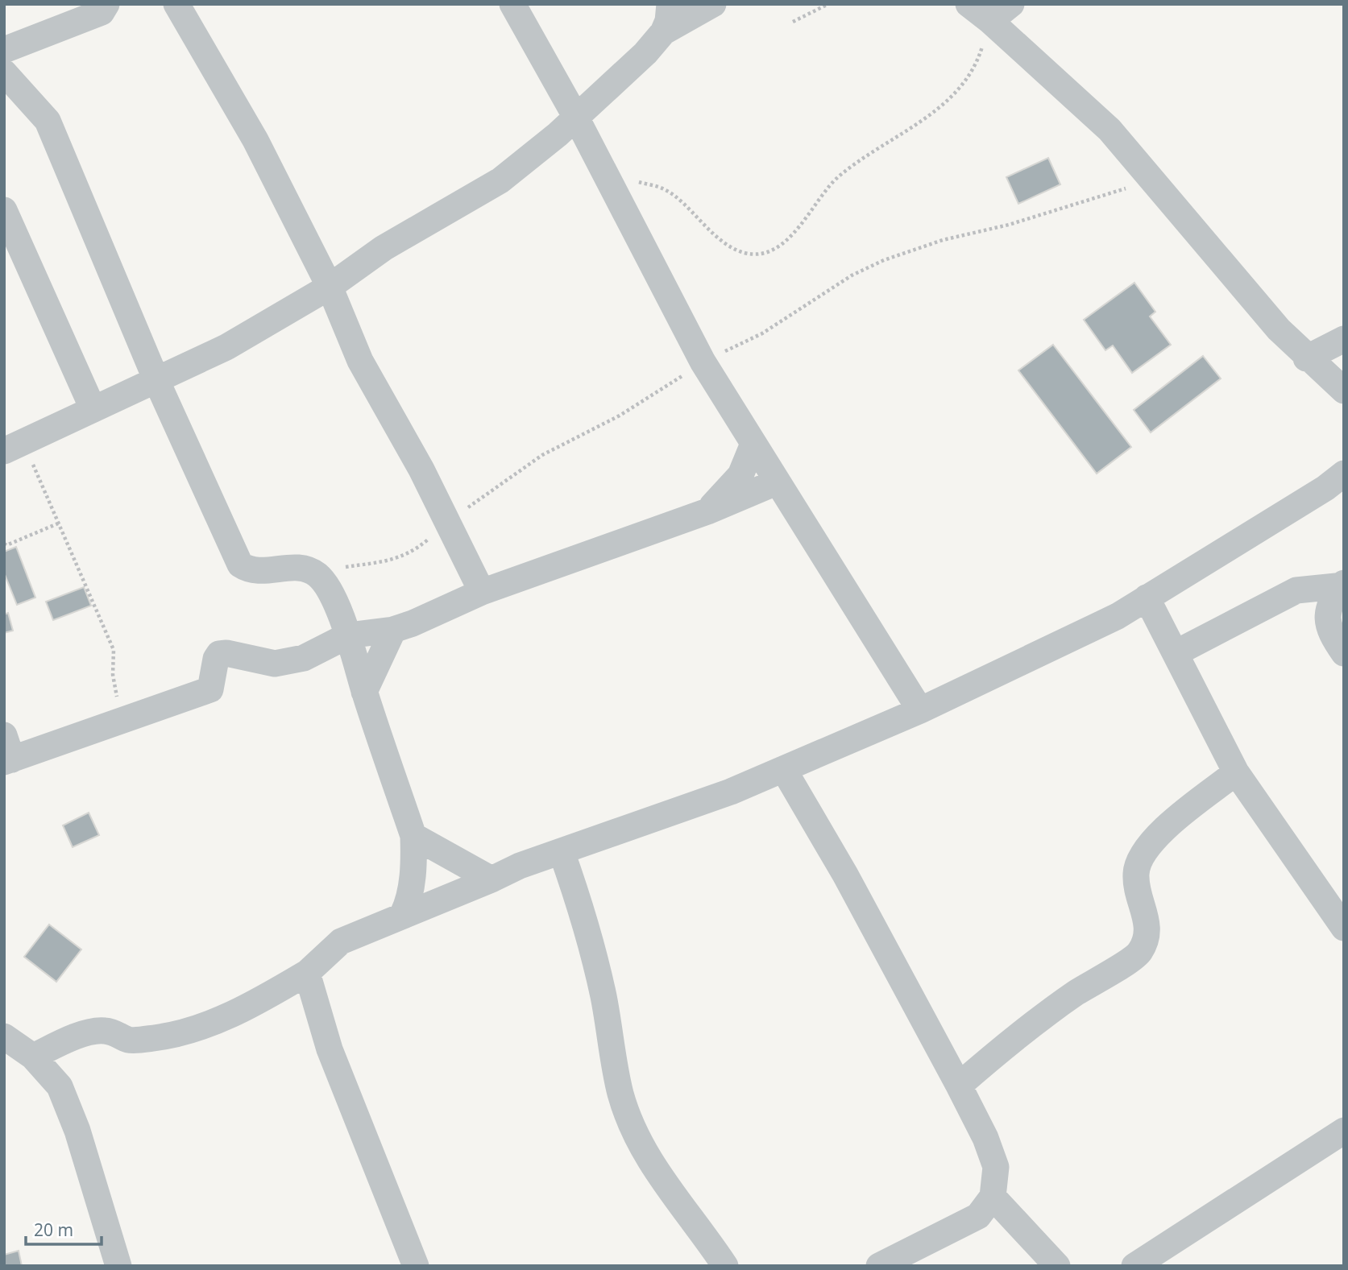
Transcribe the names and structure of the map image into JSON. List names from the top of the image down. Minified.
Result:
{"scale_bar":"20 m"}
